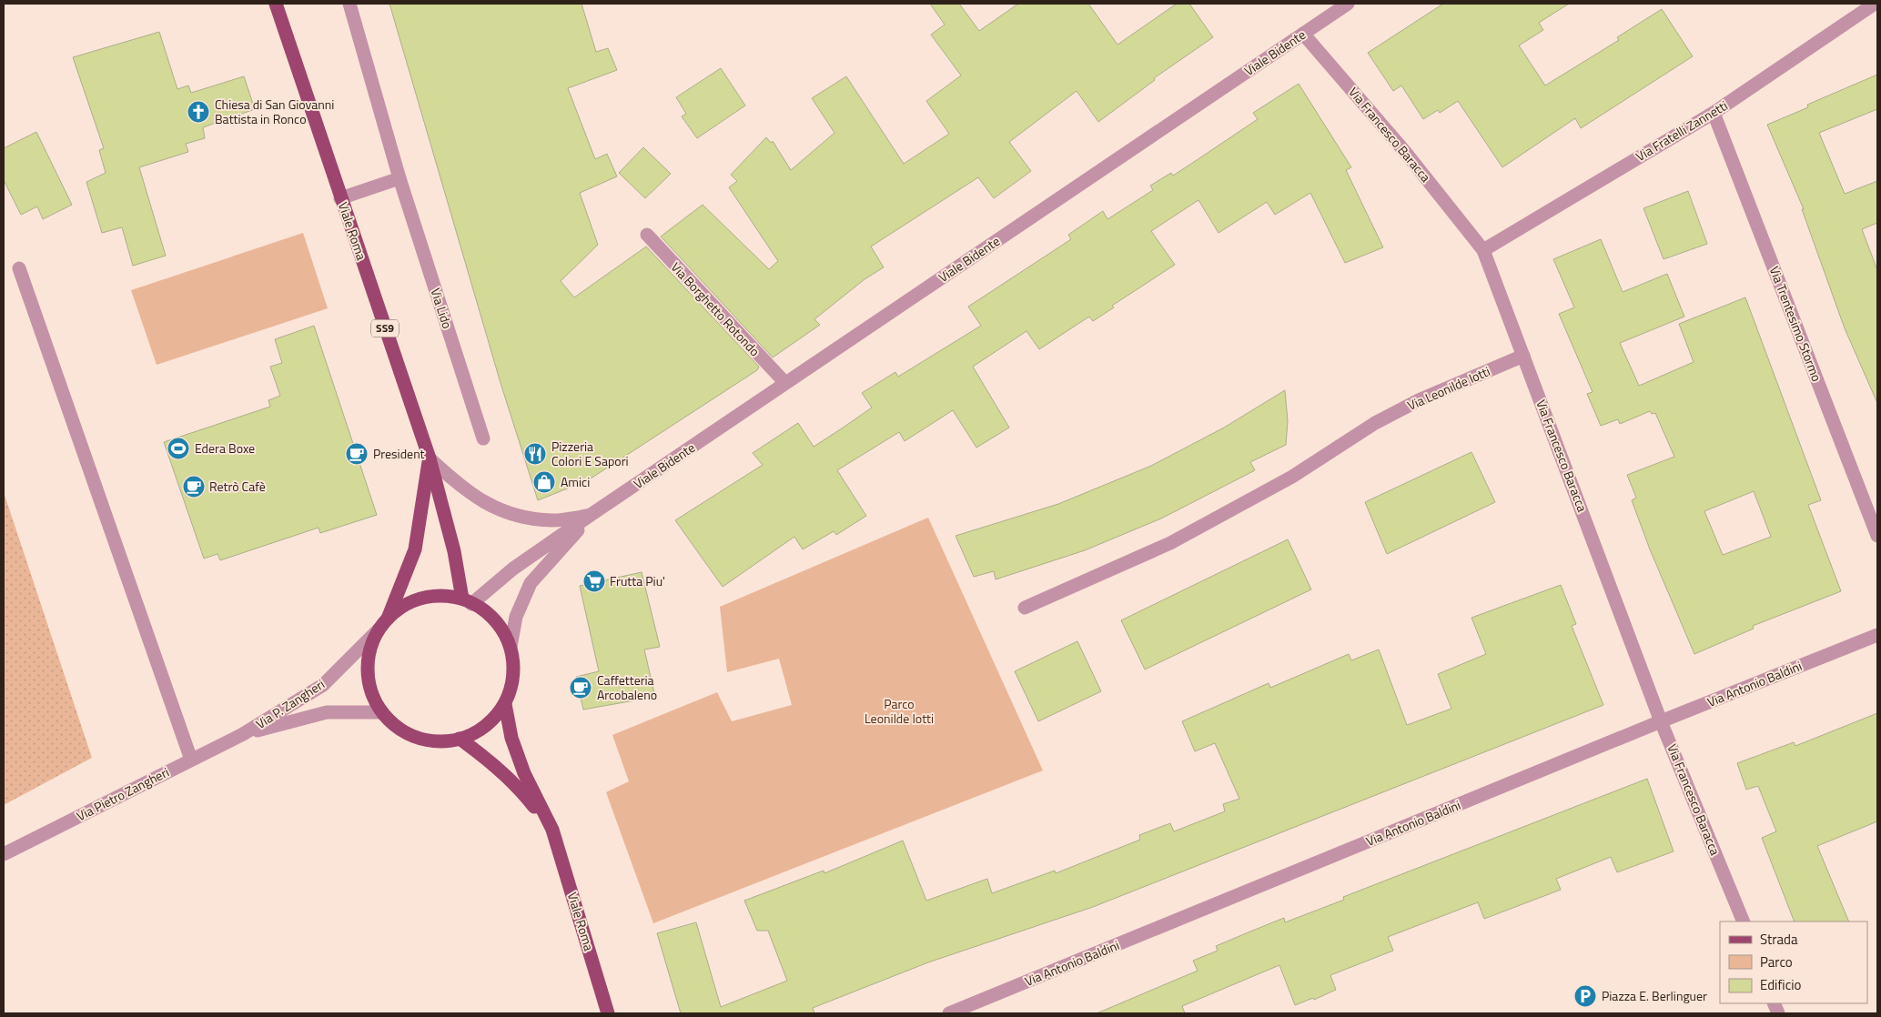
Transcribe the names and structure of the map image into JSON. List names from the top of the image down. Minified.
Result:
{"streets":{"main road":["Viale Roma","SS9"],"street":["Viale Bidente","Via Fratelli Zannetti","Via Francesco Baracca","Via Lido","Via Borghetto Rotondo","Via Trentesimo Stormo","Via Leonilde Iotti","Via Antonio Baldini","Via P. Zangheri","Via Pietro Zangheri"]},"crossings":[["Viale Bidente","Via Francesco Baracca"],["Viale Bidente","Viale Roma"],["Viale Bidente","Via Borghetto Rotondo"],["Viale Bidente","Via P. Zangheri"],["Via Fratelli Zannetti","Via Francesco Baracca"],["Via Fratelli Zannetti","Via Trentesimo Stormo"],["Via Francesco Baracca","Via Leonilde Iotti"],["Via Francesco Baracca","Via Antonio Baldini"],["Viale Roma","Via P. Zangheri"],["Via P. Zangheri","Via Pietro Zangheri"]],"parks":["Parco Leonilde Iotti"],"places":{"church":["Chiesa di San Giovanni Battista in Ronco"],"sports":["Edera Boxe"],"cafe":["President","Retrò Cafè","Caffetteria Arcobaleno"],"restaurant":["Pizzeria Colori E Sapori"],"shop":["Amici"],"supermarket":["Frutta Piu'"],"parking":["Piazza E. Berlinguer"]},"legend":["Strada","Parco","Edificio"]}
